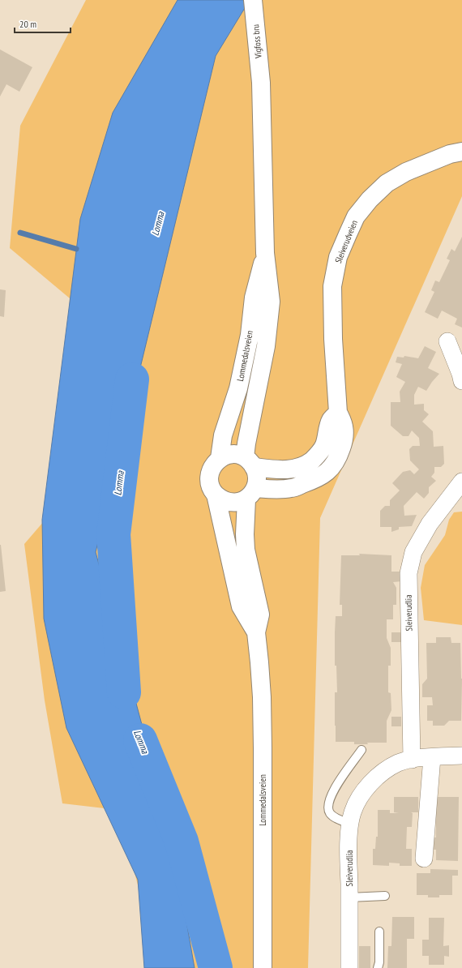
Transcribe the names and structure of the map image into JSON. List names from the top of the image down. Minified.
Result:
{"streets":{"main road":["Vigfoss bru","Sleiverudveien","Lommedalsveien"],"street":["Sleiverudlia"]},"crossings":[["Vigfoss bru","Lommedalsveien"],["Sleiverudveien","Lommedalsveien"]],"water":["Lomma"],"scale_bar":"20 m"}
